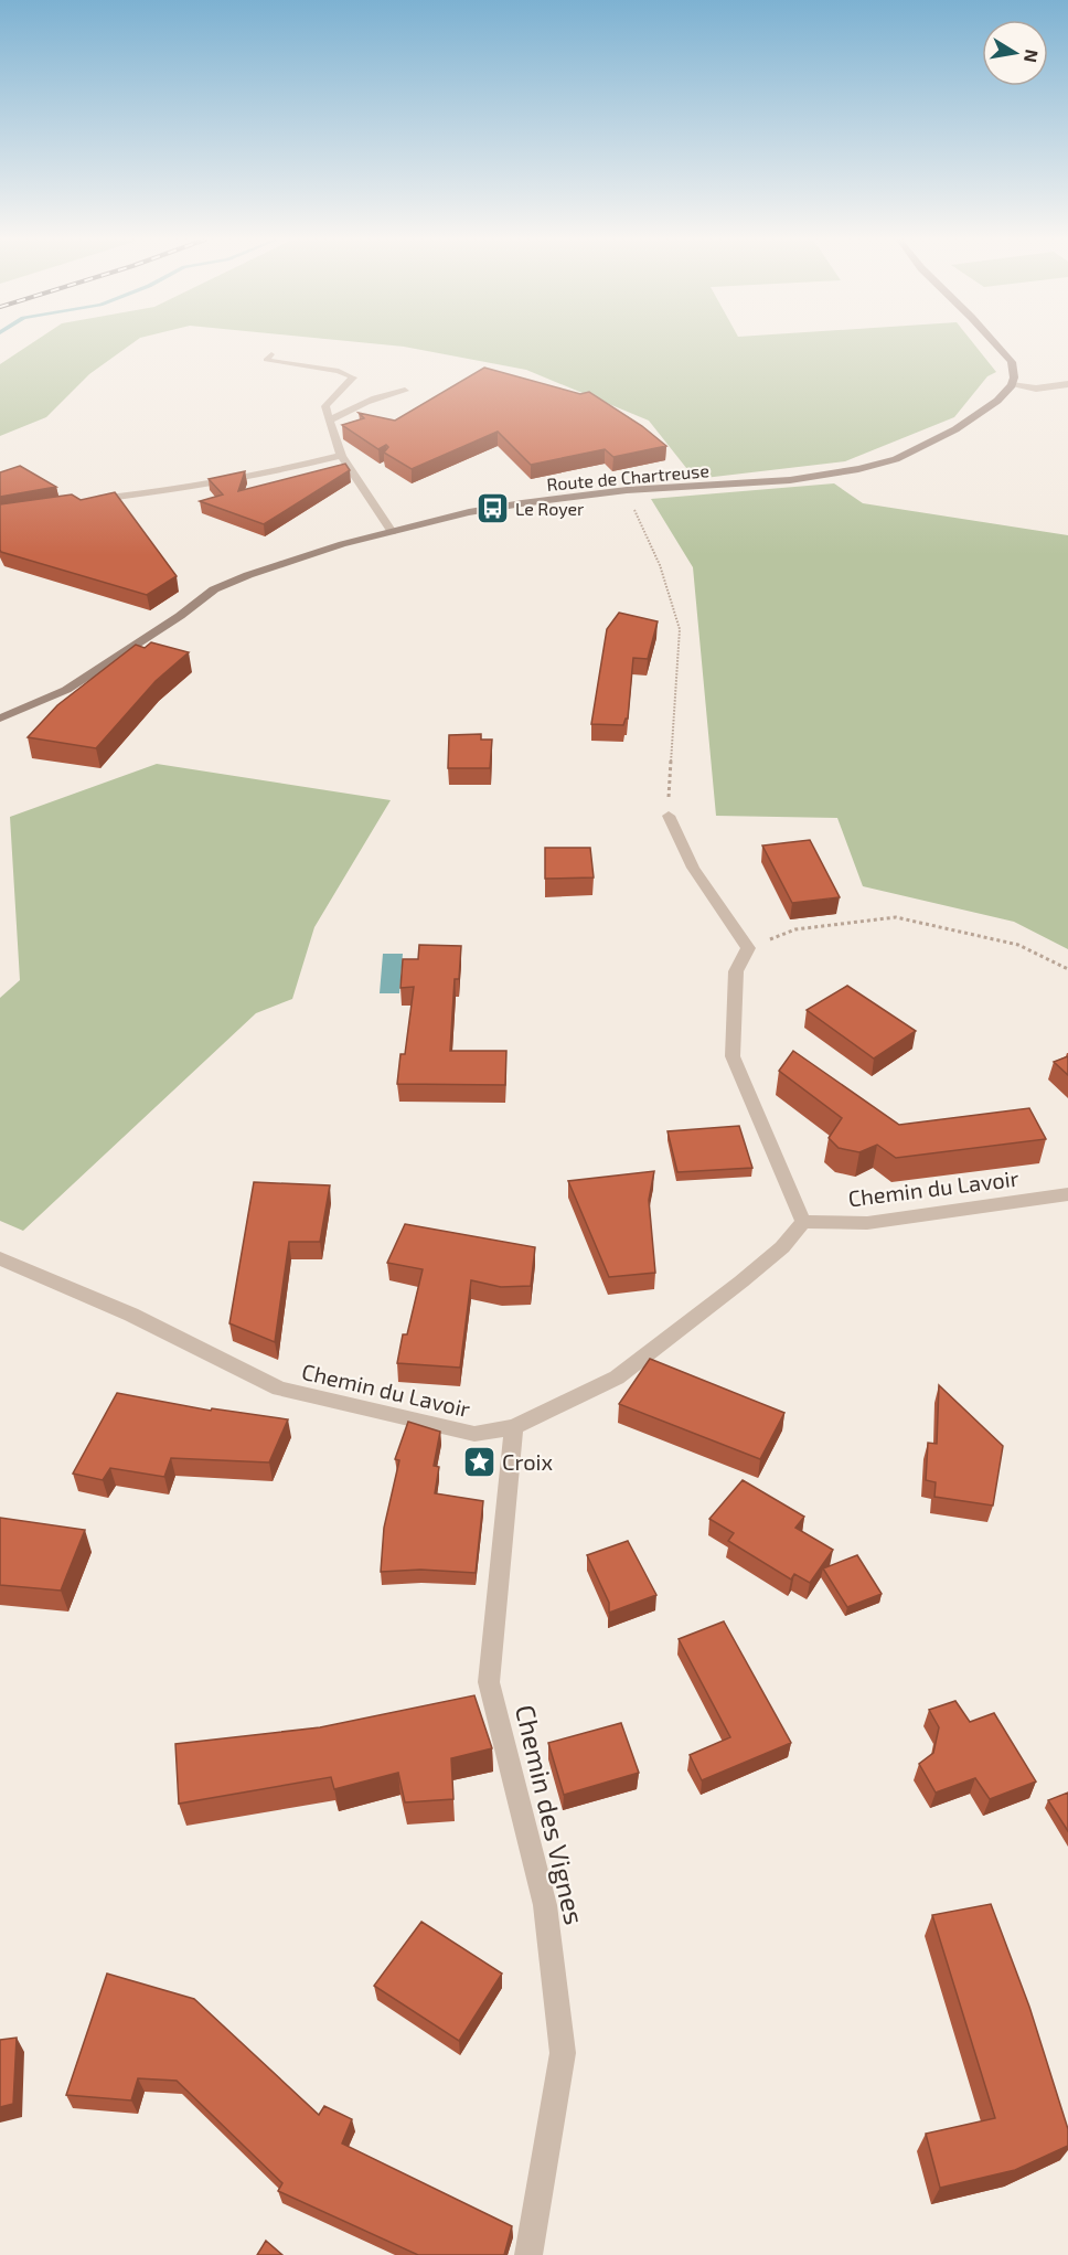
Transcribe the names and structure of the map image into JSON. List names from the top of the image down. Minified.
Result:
{"streets":{"main road":["Route de Chartreuse"],"street":["Chemin du Lavoir","Chemin des Vignes"]},"crossings":[["Chemin du Lavoir","Chemin des Vignes"]],"places":{"bus stop":["Le Royer"],"place":["Croix"]},"north":"right"}
